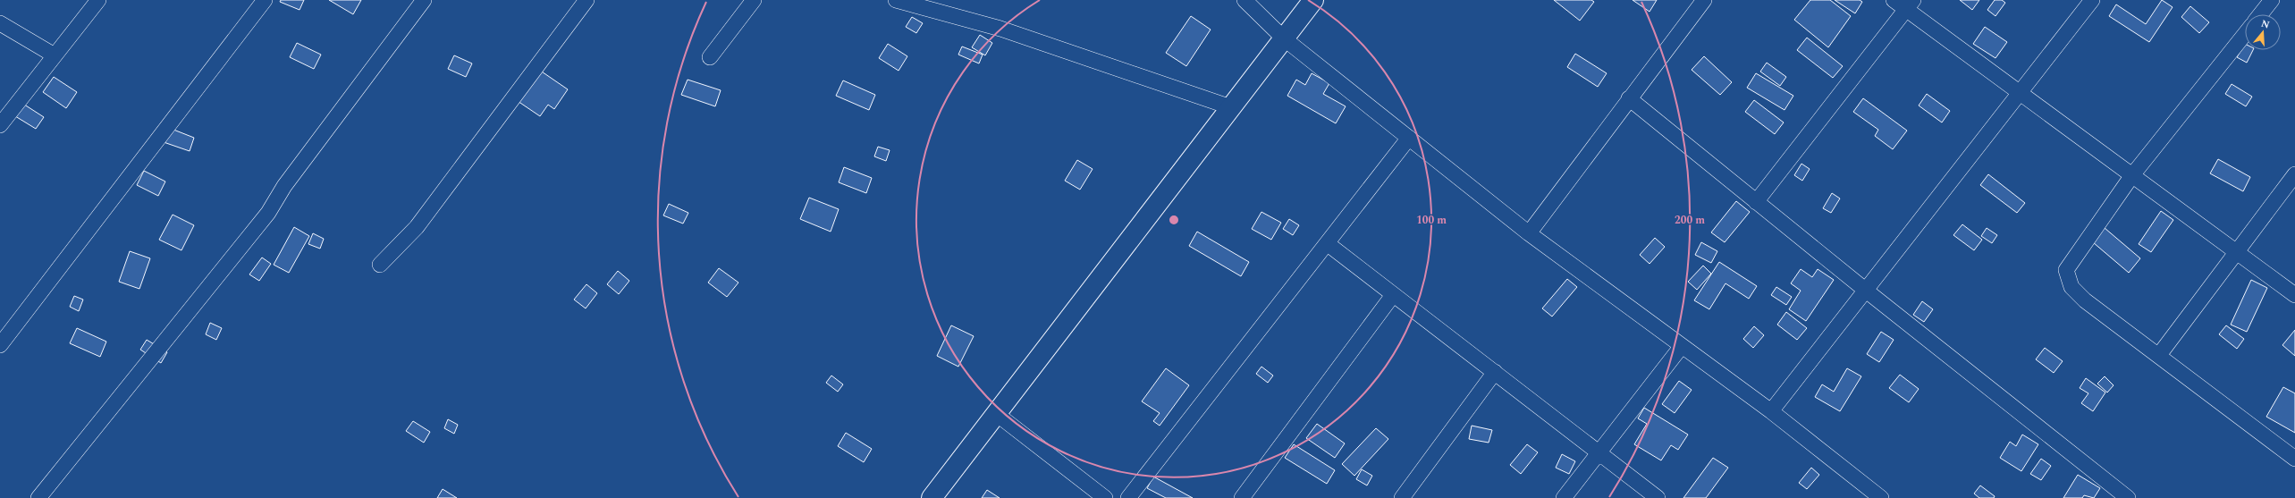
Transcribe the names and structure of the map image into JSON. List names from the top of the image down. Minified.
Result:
{"north":"top","rings":["100 m","200 m"]}
